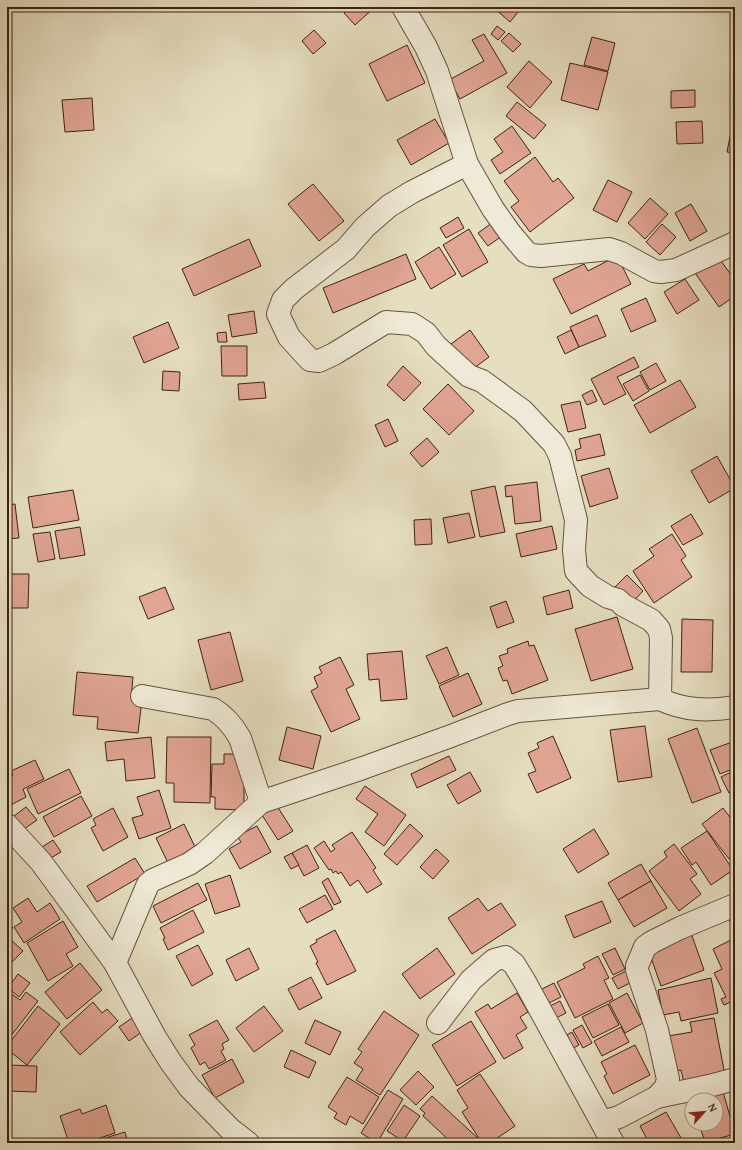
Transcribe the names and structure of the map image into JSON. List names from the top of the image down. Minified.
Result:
{"north":"top right"}
